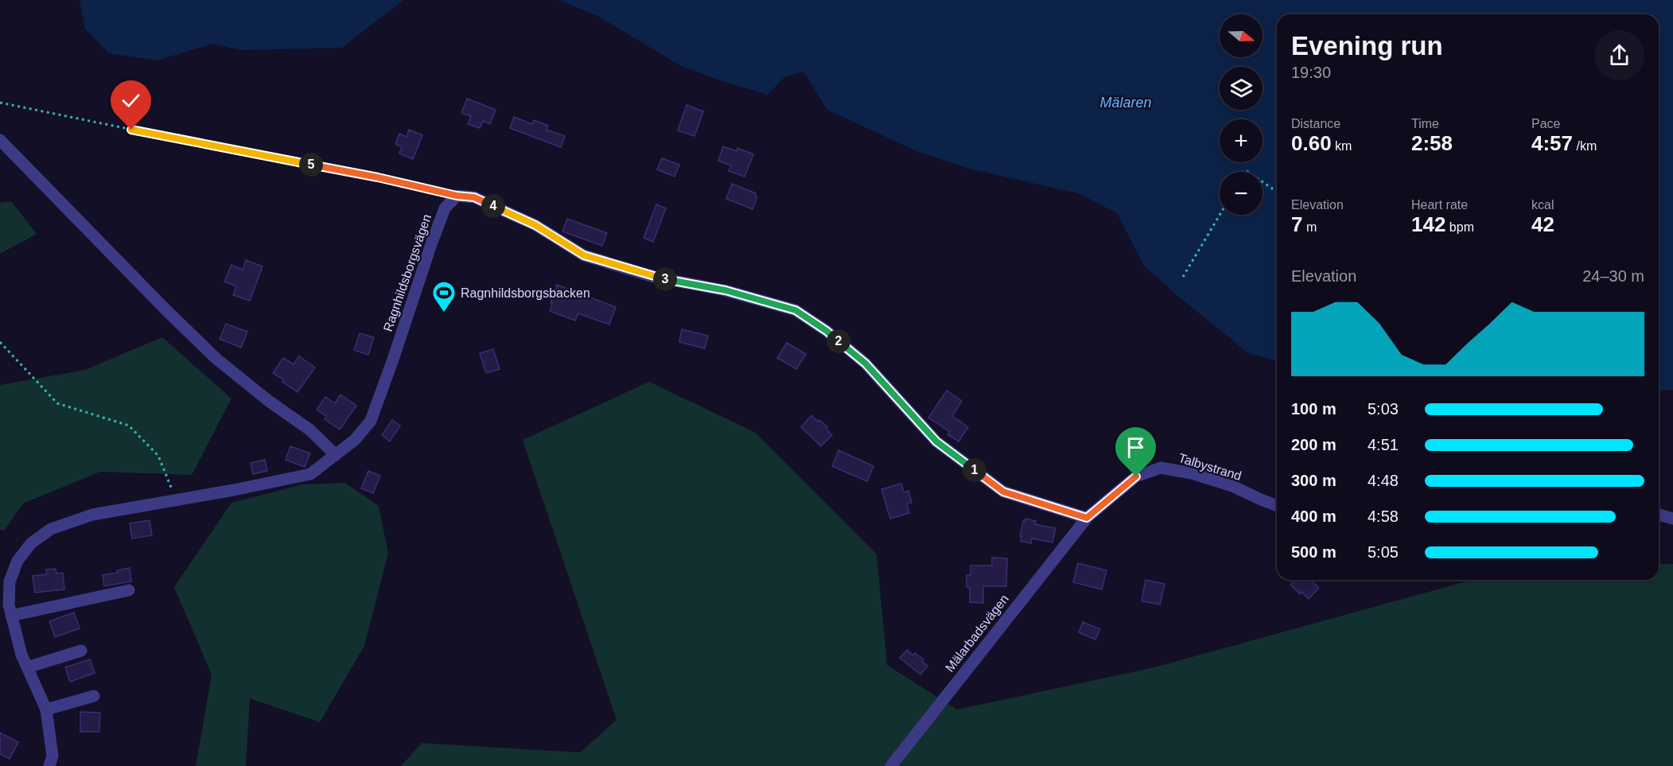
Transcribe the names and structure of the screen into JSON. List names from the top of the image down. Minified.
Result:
{"streets":{"street":["Ragnhildsborgsvägen","Talbystrand","Mälarbadsvägen"]},"crossings":[["Talbystrand","Mälarbadsvägen"]],"water":["Mälaren"],"places":{"sports":["Ragnhildsborgsbacken"]},"north":"right","page":{"map_buttons":["+","−"],"heading":["Evening run","19:30"],"stats":[["Distance","0.60 km"],["Time","2:58"],["Pace","4:57 /km"],["Elevation","7 m"],["Heart rate","142 bpm"],["kcal","42"]],"pins":["5","4","3","2","1"],"chart":["Elevation","24–30 m"],"list":[{"name":"100 m","note":"5:03"},{"name":"200 m","note":"4:51"},{"name":"300 m","note":"4:48"},{"name":"400 m","note":"4:58"},{"name":"500 m","note":"5:05"}]}}
